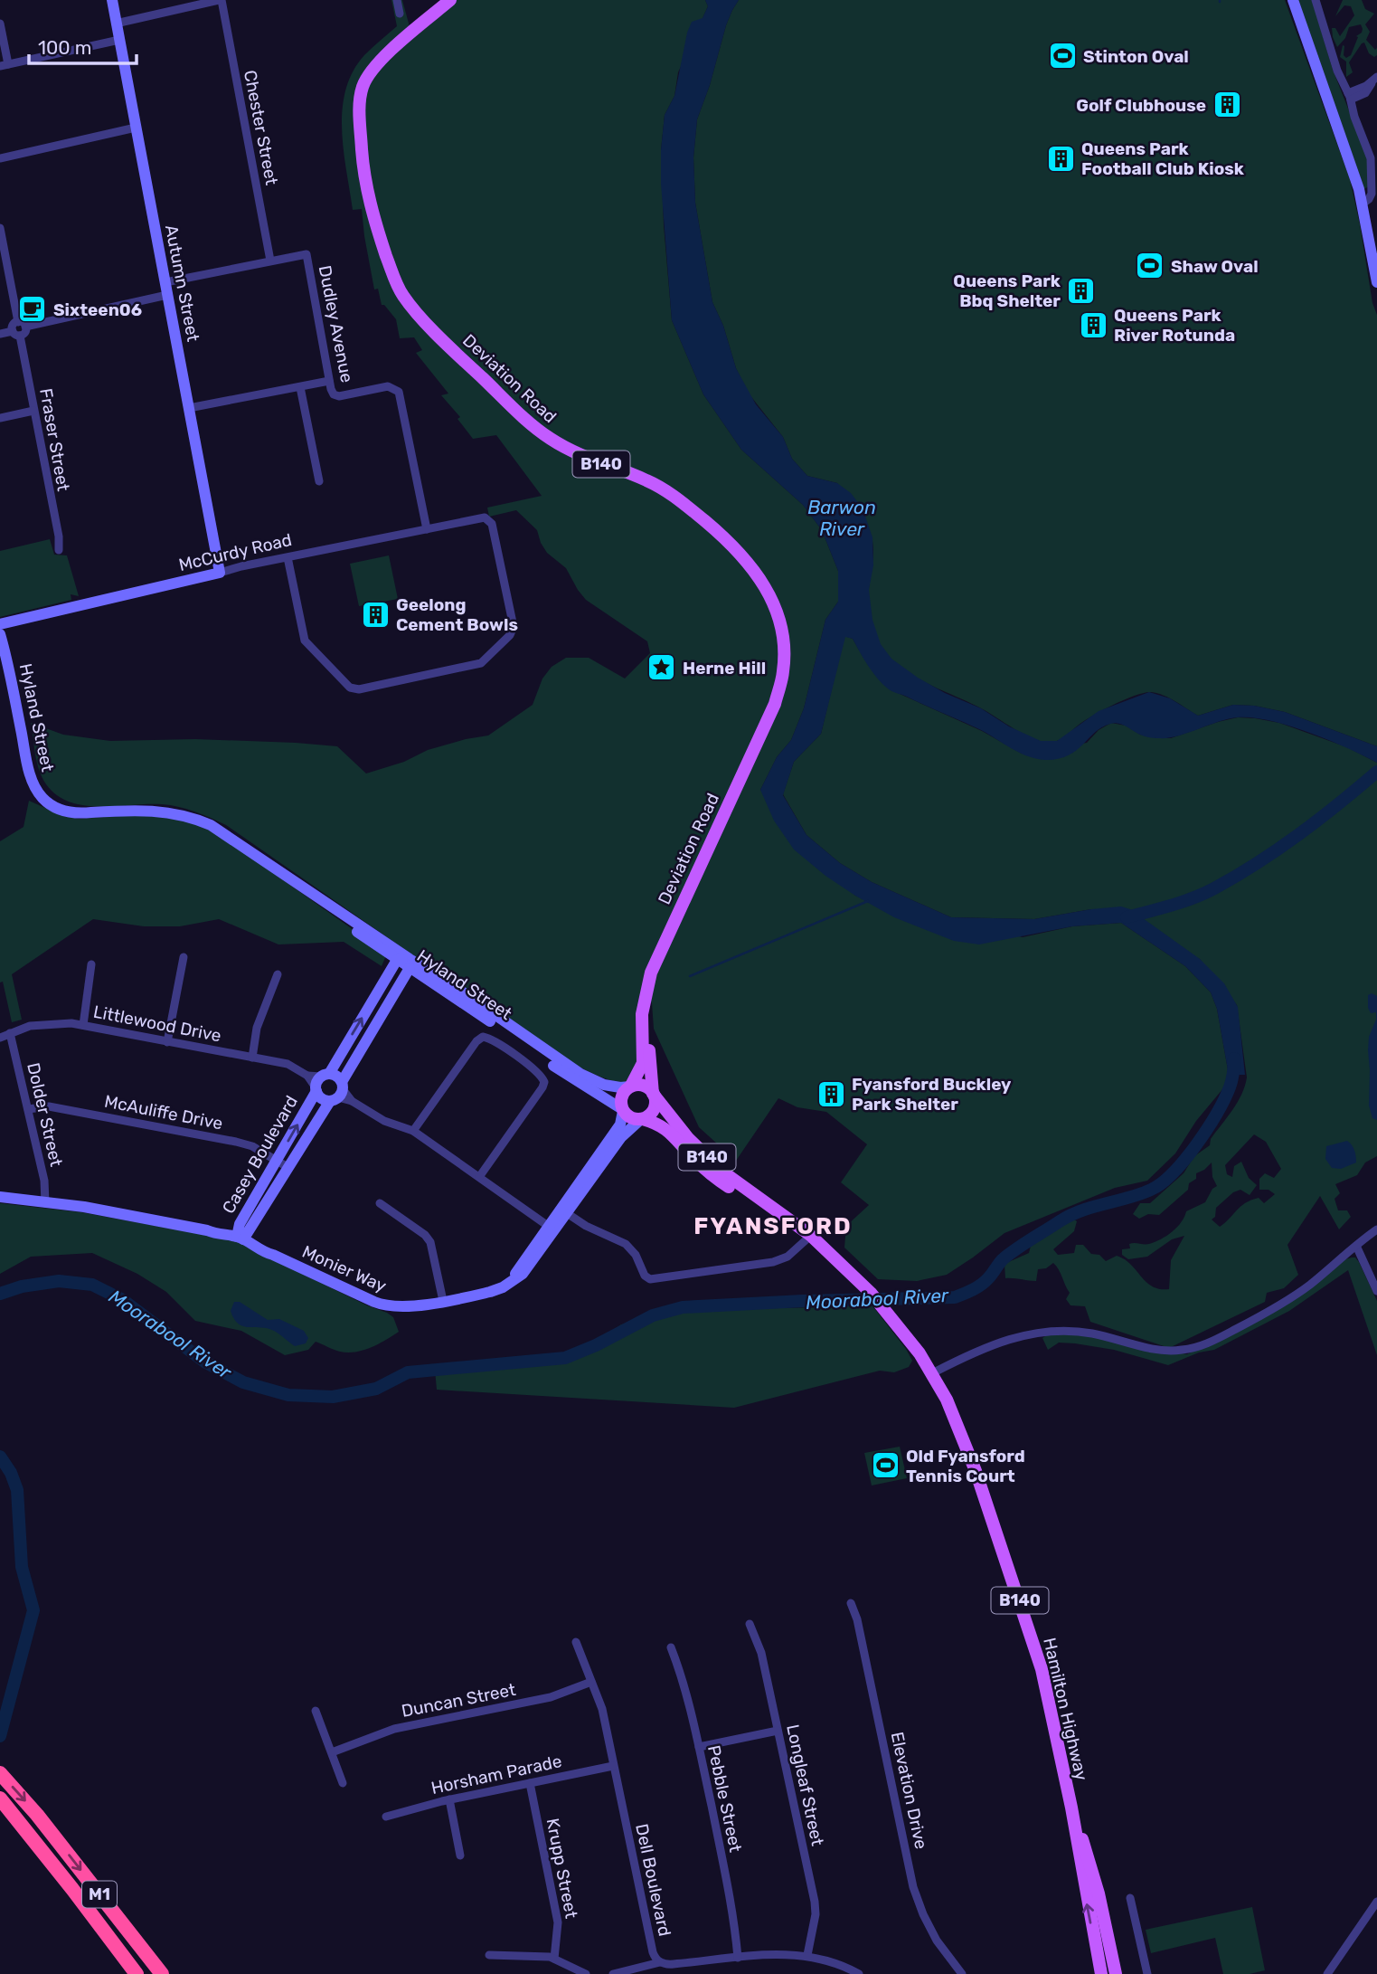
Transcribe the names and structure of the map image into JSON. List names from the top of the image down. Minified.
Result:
{"streets":{"highway":["M1"],"main road":["Deviation Road","B140","Hamilton Highway"],"street":["Chester Street","Autumn Street","Dudley Avenue","Fraser Street","McCurdy Road","Hyland Street","Littlewood Drive","McAuliffe Drive","Dolder Street","Casey Boulevard","Monier Way","Duncan Street","Horsham Parade","Longleaf Street","Elevation Drive","Pebble Street","Krupp Street","Dell Boulevard"]},"crossings":[["Chester Street","Dudley Avenue"],["Autumn Street","McCurdy Road"],["Dudley Avenue","McCurdy Road"],["Deviation Road","B140"],["Deviation Road","Hyland Street"],["Deviation Road","Monier Way"],["Deviation Road","Hamilton Highway"],["B140","Hyland Street"],["B140","Monier Way"],["B140","Hamilton Highway"],["Hyland Street","Casey Boulevard"],["Hyland Street","Monier Way"],["Hyland Street","Hamilton Highway"],["Littlewood Drive","Dolder Street"],["Littlewood Drive","Casey Boulevard"],["McAuliffe Drive","Dolder Street"],["McAuliffe Drive","Casey Boulevard"],["Dolder Street","Monier Way"],["Casey Boulevard","Monier Way"],["Monier Way","Hamilton Highway"],["Duncan Street","Dell Boulevard"],["Horsham Parade","Krupp Street"],["Horsham Parade","Dell Boulevard"],["Longleaf Street","Dell Boulevard"],["Pebble Street","Dell Boulevard"]],"districts":["FYANSFORD"],"water":["Barwon River","Moorabool River"],"places":{"sports":["Stinton Oval","Shaw Oval","Old Fyansford Tennis Court"],"building":["Golf Clubhouse","Queens Park Football Club Kiosk","Queens Park Bbq Shelter","Queens Park River Rotunda","Geelong Cement Bowls","Fyansford Buckley Park Shelter"],"cafe":["Sixteen06"],"place":["Herne Hill"]},"scale_bar":"100 m"}
